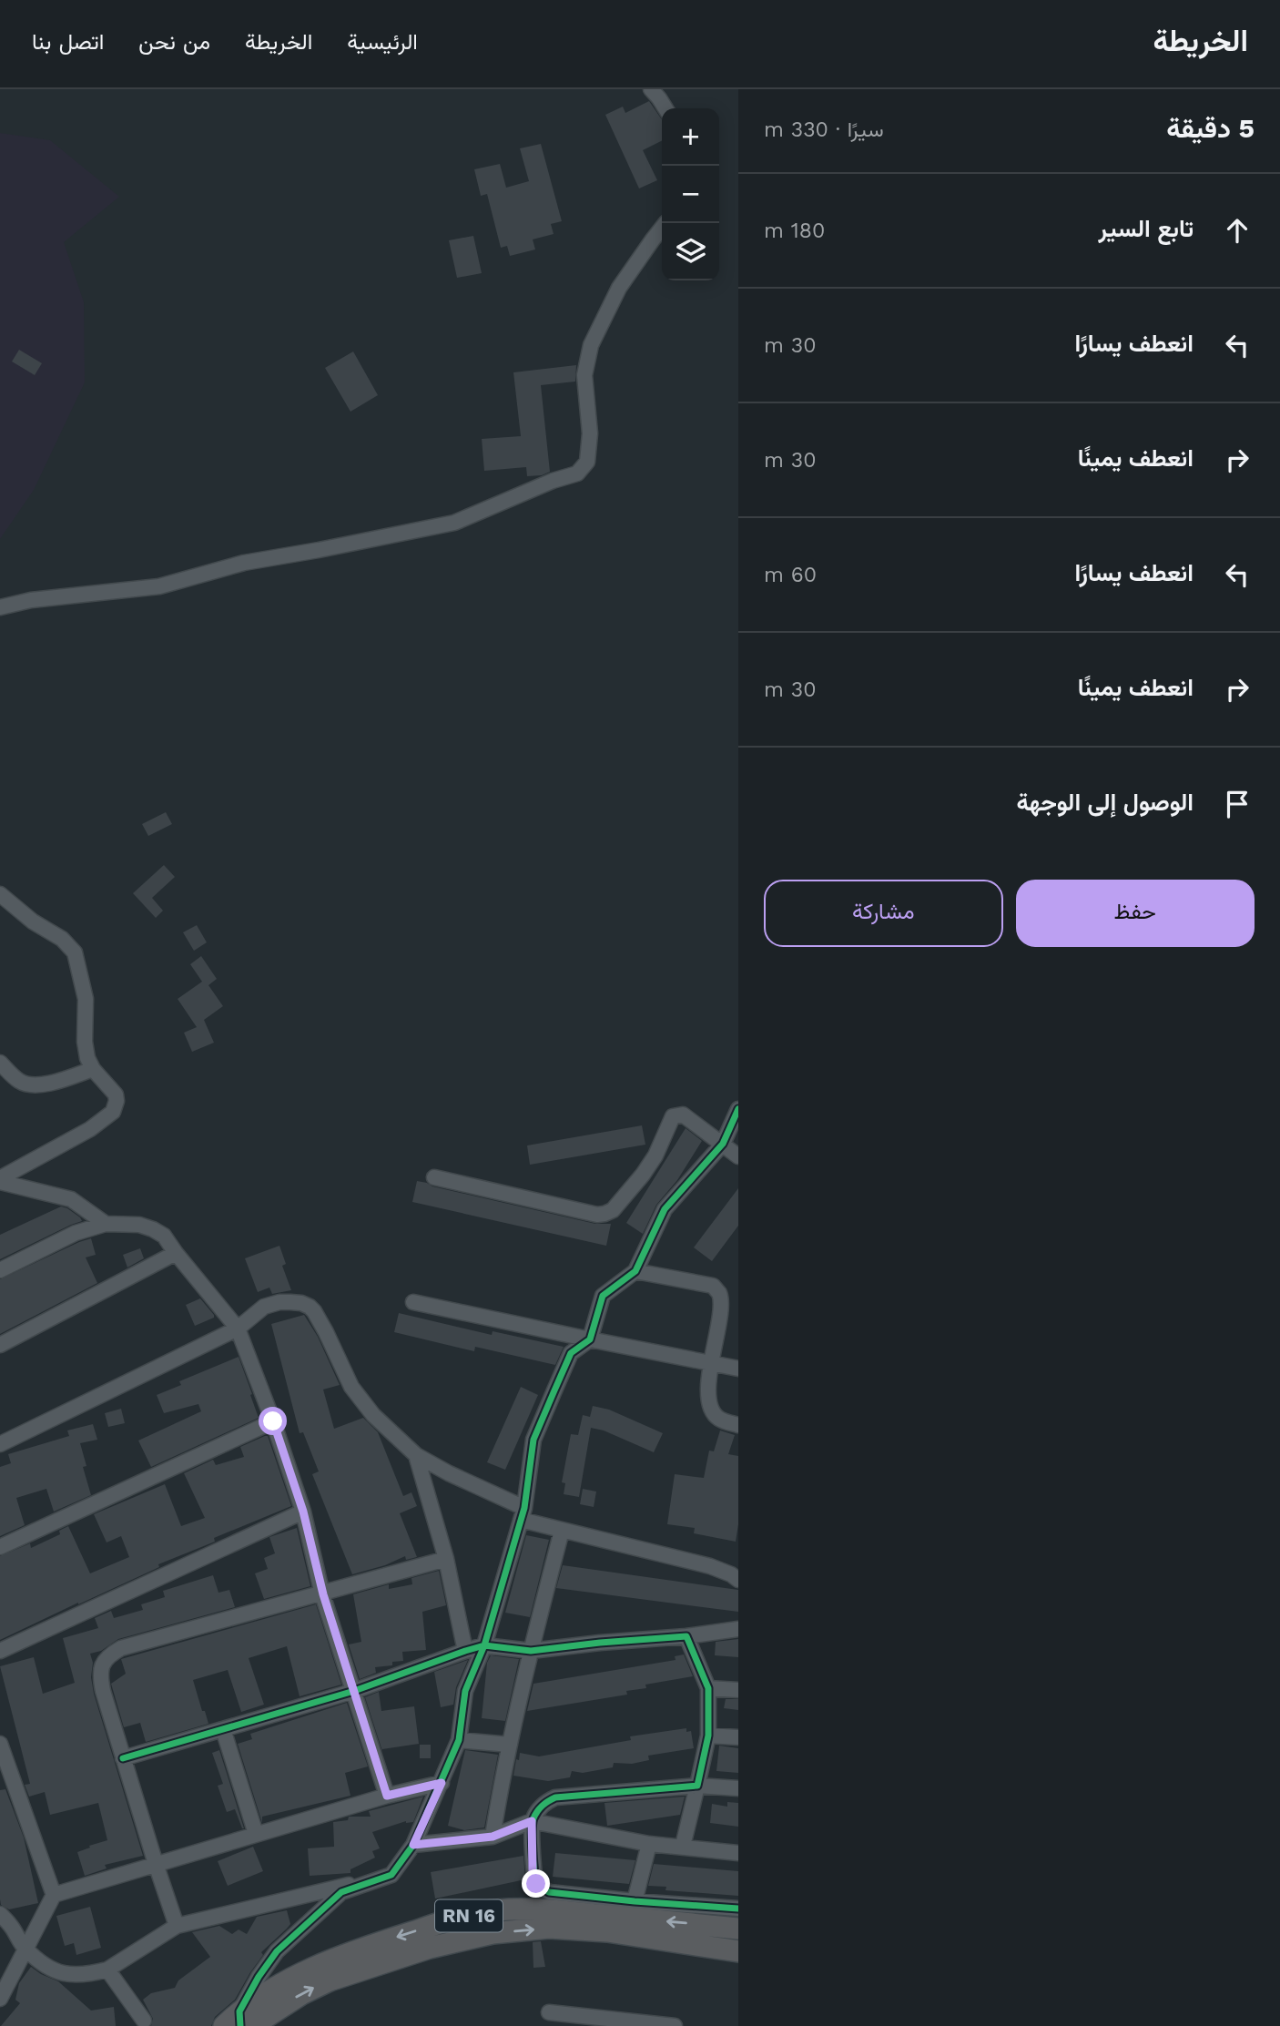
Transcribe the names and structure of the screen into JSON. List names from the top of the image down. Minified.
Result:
{"streets":{"highway":["RN 16"]},"page":{"header":"الخريطة","nav":["الرئيسية","الخريطة","من نحن","اتصل بنا"],"heading":["5 دقيقة","سيرًا · 330 m"],"map_buttons":["+","−"],"list":[["تابع السير","180 m"],["انعطف يسارًا","30 m"],["انعطف يمينًا","30 m"],["انعطف يسارًا","60 m"],["انعطف يمينًا","30 m"],"الوصول إلى الوجهة"],"buttons":["حفظ","مشاركة"]}}
